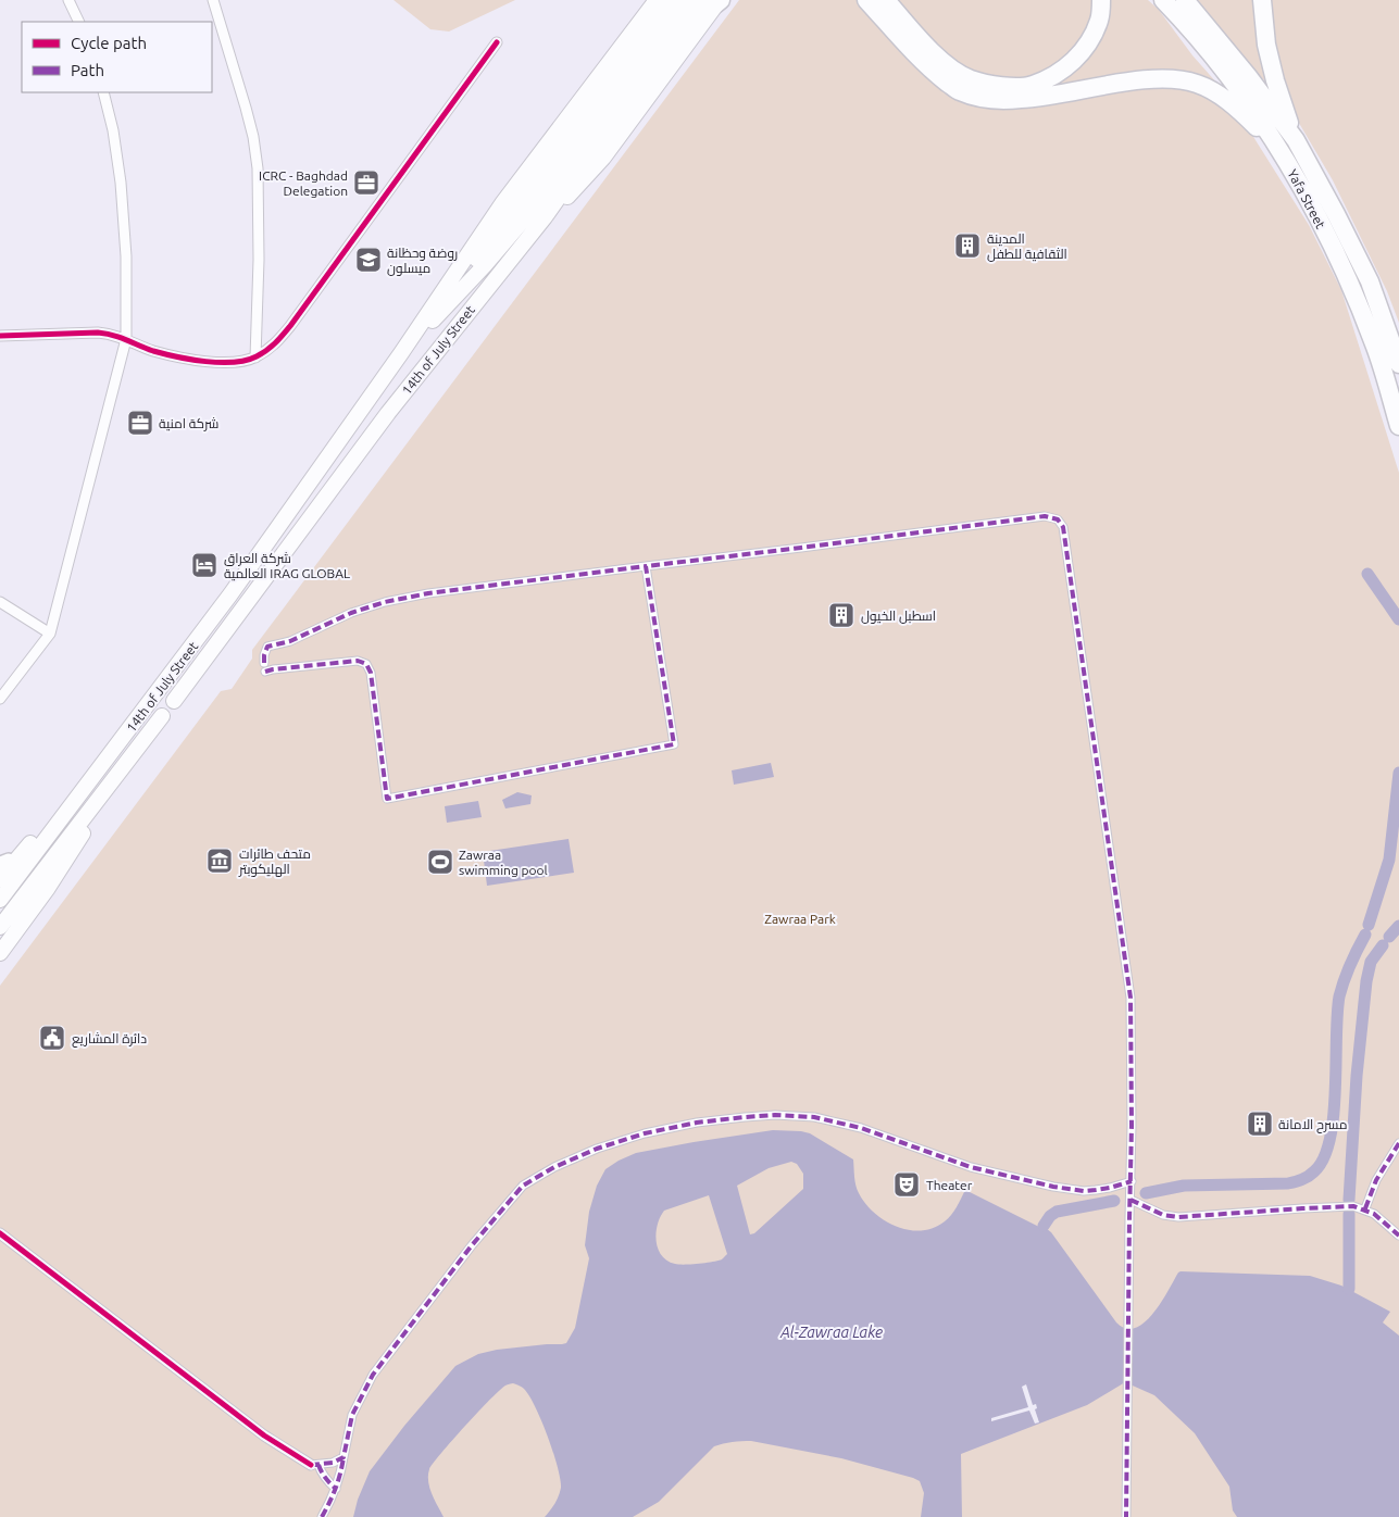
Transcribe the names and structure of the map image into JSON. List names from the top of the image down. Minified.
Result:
{"streets":{"highway":["Yafa Street"],"main road":["14th of July Street"]},"water":["Al-Zawraa Lake"],"parks":["Zawraa Park"],"places":{"office":["ICRC - Baghdad Delegation","شركة امنية"],"building":["المدينة الثقافية للطفل","اسطبل الخيول","مسرح الامانة"],"school or university":["روضة وحظانة ميسلون"],"hotel":["شركة العراق العالمية IRAG GLOBAL"],"museum":["متحف طائرات الهليكوبتر"],"sports":["Zawraa swimming pool"],"public building":["دائرة المشاريع"],"theatre":["Theater"]},"legend":["Cycle path","Path"]}
